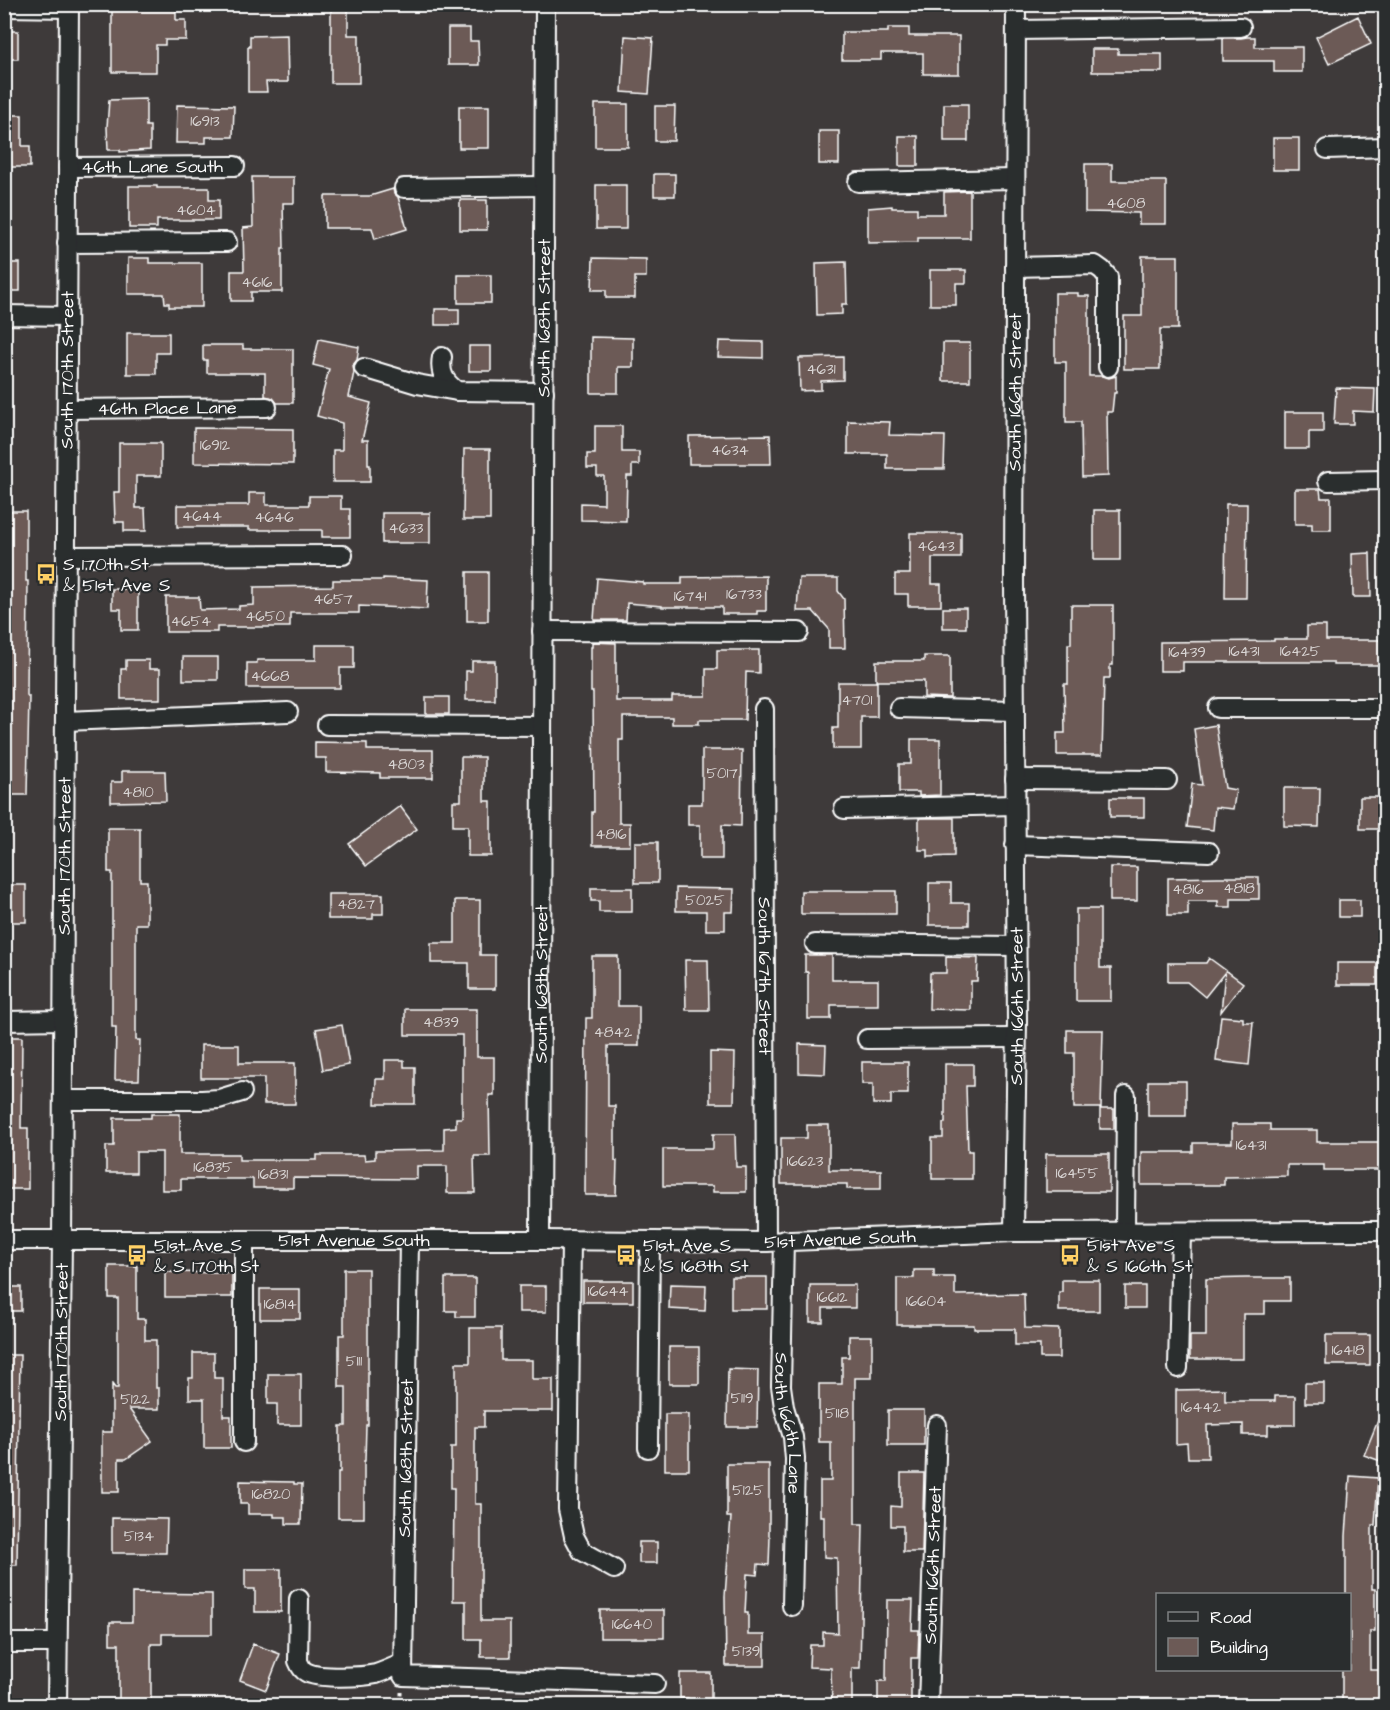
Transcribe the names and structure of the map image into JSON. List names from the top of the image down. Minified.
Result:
{"streets":{"street":["46th Lane South","South 168th Street","South 170th Street","South 166th Street","46th Place Lane","South 167th Street","51st Avenue South","South 166th Lane"]},"crossings":[["46th Lane South","South 170th Street"],["South 168th Street","51st Avenue South"],["South 170th Street","46th Place Lane"],["South 170th Street","51st Avenue South"],["South 166th Street","51st Avenue South"],["South 167th Street","51st Avenue South"],["51st Avenue South","South 166th Lane"]],"places":{"bus stop":["S 170th St & 51st Ave S","51st Ave S & S 170th St","51st Ave S & S 168th St","51st Ave S & S 166th St"]},"house_numbers":["16913","4608","4604","4616","4631","16912","4634","4644","4646","4633","4643","16733","16741","4657","4650","4654","16431","16425","16439","4668","4701","4803","5017","4810","4816","4818","4816","5025","4827","4839","4842","16431","16623","16835","16455","16831","16644","16612","16604","16814","16418","5111","5119","5122","16442","5118","5125","16820","5134","16640","5139"],"legend":["Road","Building"]}
